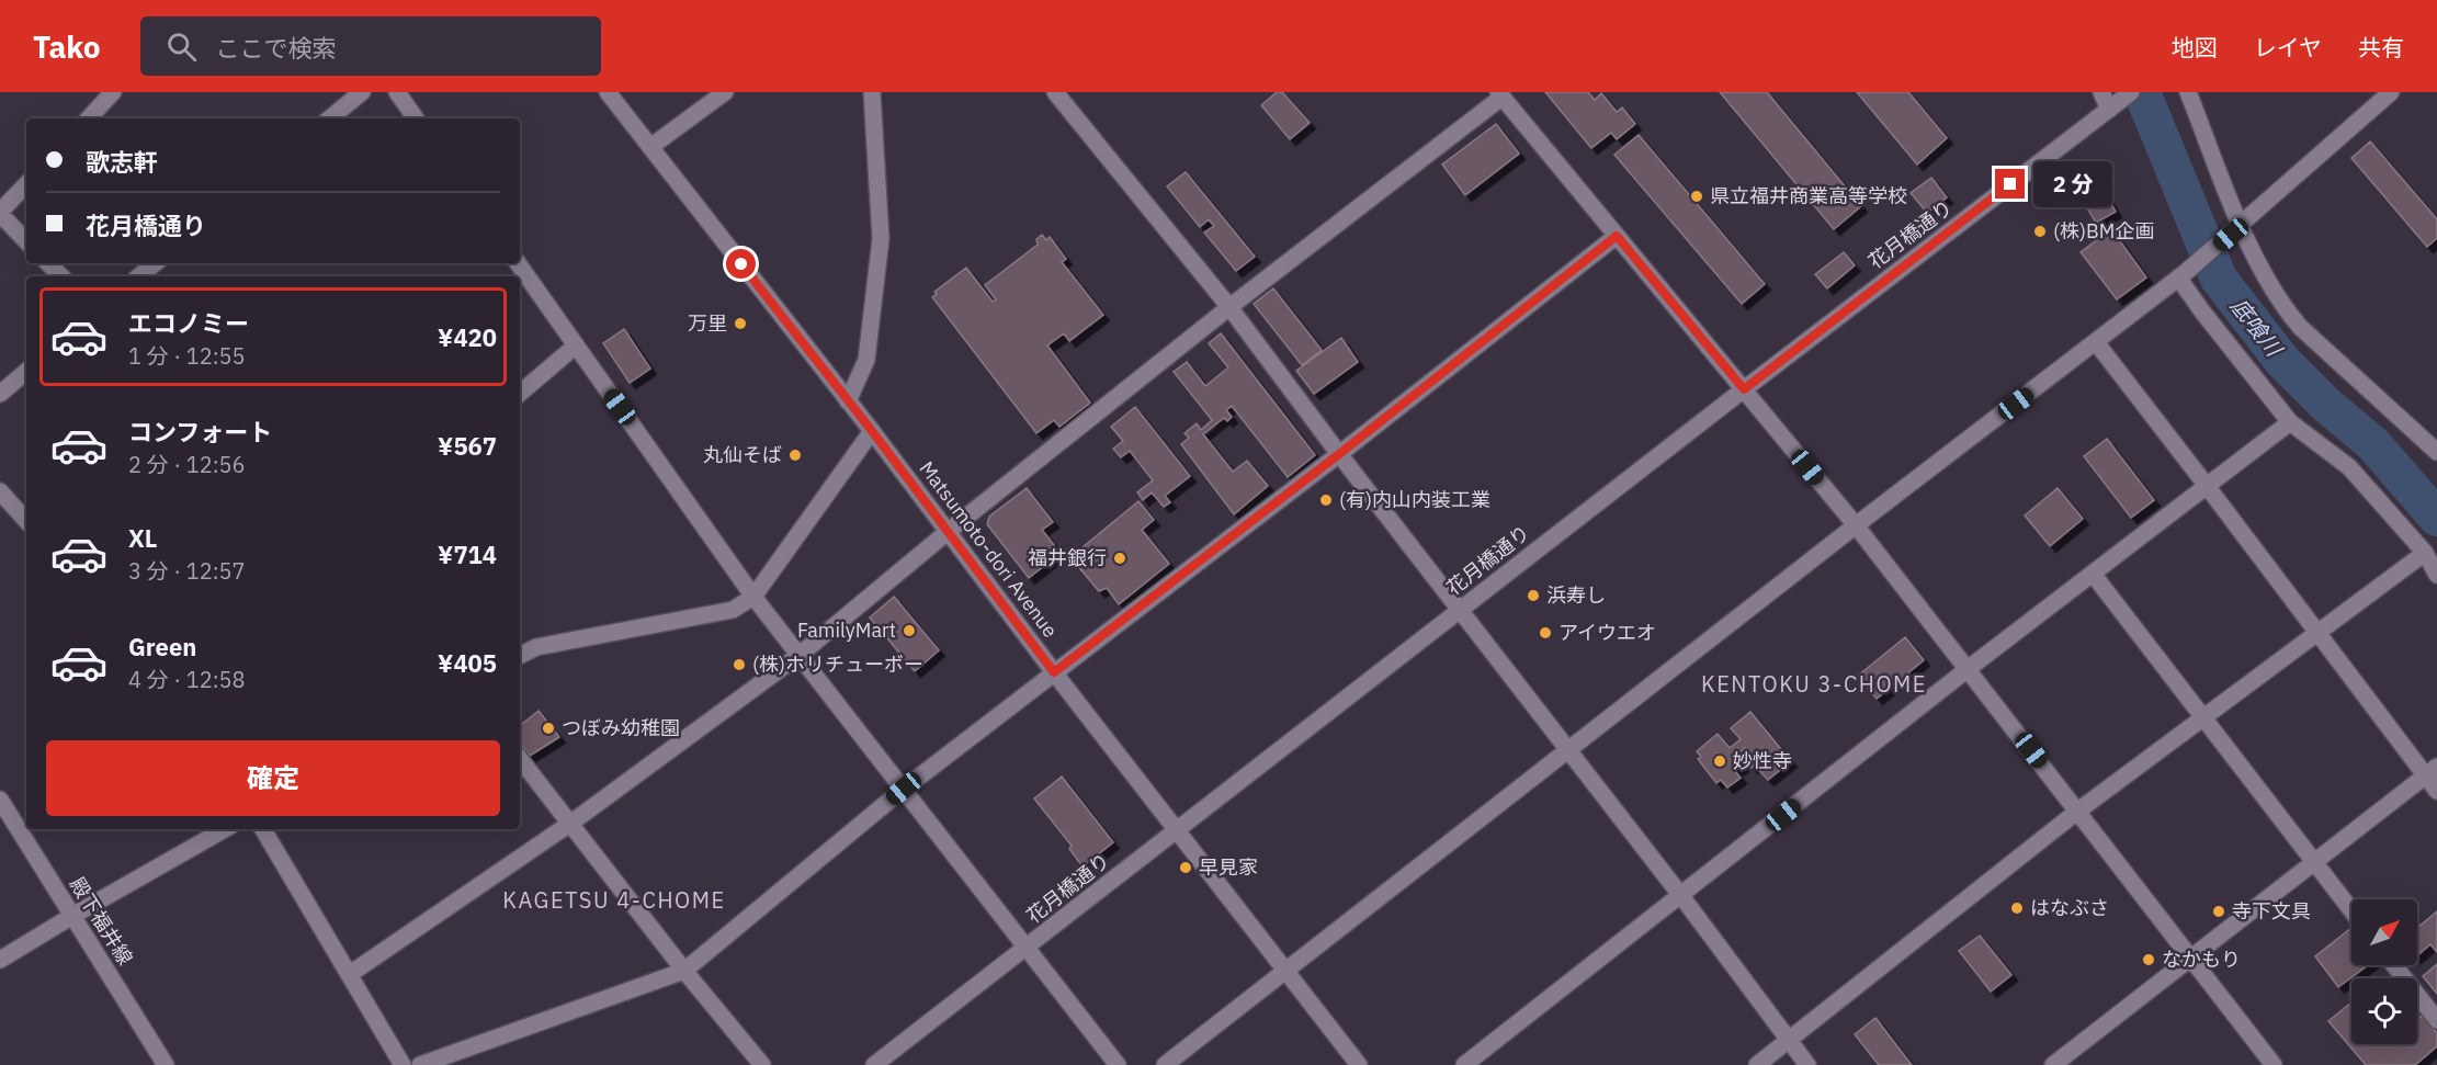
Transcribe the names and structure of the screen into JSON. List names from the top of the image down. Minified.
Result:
{"streets":{"street":["花月橋通り","Matsumoto-dori Avenue","殿下福井線"]},"crossings":[["花月橋通り","Matsumoto-dori Avenue"]],"districts":["KENTOKU 3-CHOME","KAGETSU 4-CHOME"],"water":["底喰川"],"places":["県立福井商業高等学校","(株)BM企画","万里","丸仙そば","(有)内山内装工業","福井銀行","浜寿し","FamilyMart","アイウエオ","(株)ホリチューボー","つぼみ幼稚園","妙性寺","早見家","はなぶさ","寺下文具","なかもり"],"north":"top right","page":{"header":"Tako","search":"ここで検索","nav":["地図","レイヤ","共有"],"banner":["歌志軒","花月橋通り"],"bubble":"2 分","list":[{"name":"エコノミー","note":"1 分 · 12:55","value":"¥420"},{"name":"コンフォート","note":"2 分 · 12:56","value":"¥567"},{"name":"XL","note":"3 分 · 12:57","value":"¥714"},{"name":"Green","note":"4 分 · 12:58","value":"¥405"}],"buttons":"確定"}}
